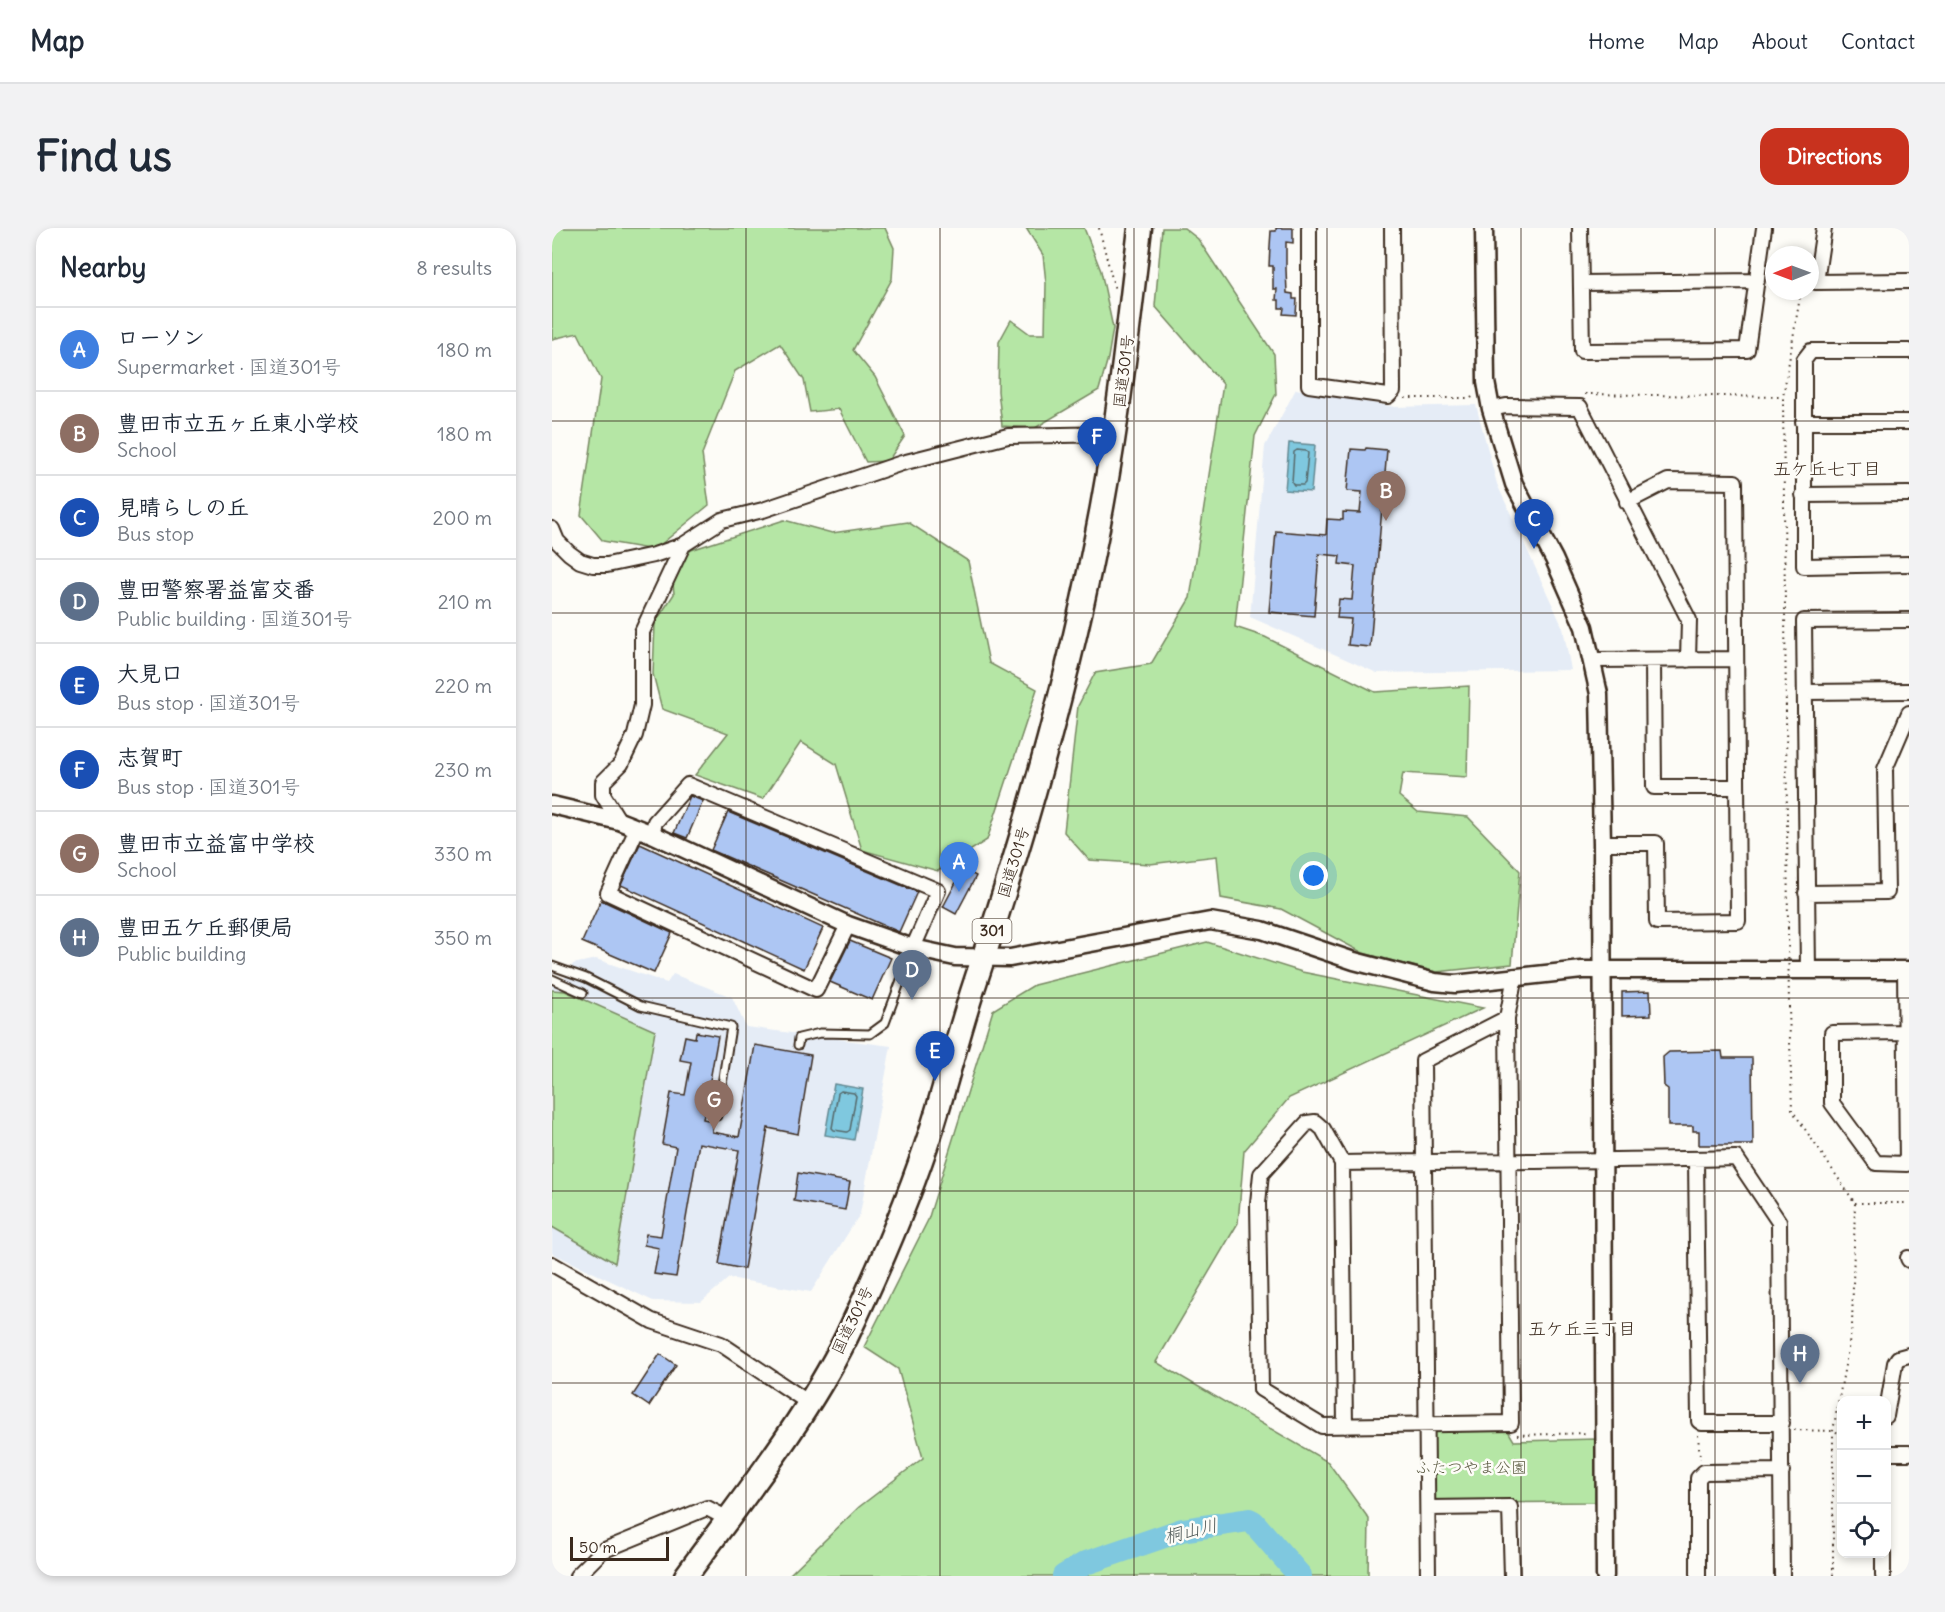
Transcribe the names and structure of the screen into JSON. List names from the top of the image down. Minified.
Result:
{"streets":{"highway":["国道301号","301"]},"districts":["五ケ丘七丁目","五ケ丘三丁目"],"water":["桐山川"],"parks":["ふたつやま公園"],"scale_bar":"50 m","north":"left","page":{"header":"Map","nav":["Home","Map","About","Contact"],"buttons":"Directions","title":"Find us","heading":["Nearby","8 results"],"list":[{"mark":"A","name":"ローソン","note":"Supermarket · 国道301号","value":"180 m"},{"mark":"B","name":"豊田市立五ヶ丘東小学校","note":"School","value":"180 m"},{"mark":"C","name":"見晴らしの丘","note":"Bus stop","value":"200 m"},{"mark":"D","name":"豊田警察署益富交番","note":"Public building · 国道301号","value":"210 m"},{"mark":"E","name":"大見口","note":"Bus stop · 国道301号","value":"220 m"},{"mark":"F","name":"志賀町","note":"Bus stop · 国道301号","value":"230 m"},{"mark":"G","name":"豊田市立益富中学校","note":"School","value":"330 m"},{"mark":"H","name":"豊田五ケ丘郵便局","note":"Public building","value":"350 m"}],"pins":["F","B","C","A","D","E","G","H"],"map_buttons":["+","−"],"scale":"50 m"}}
